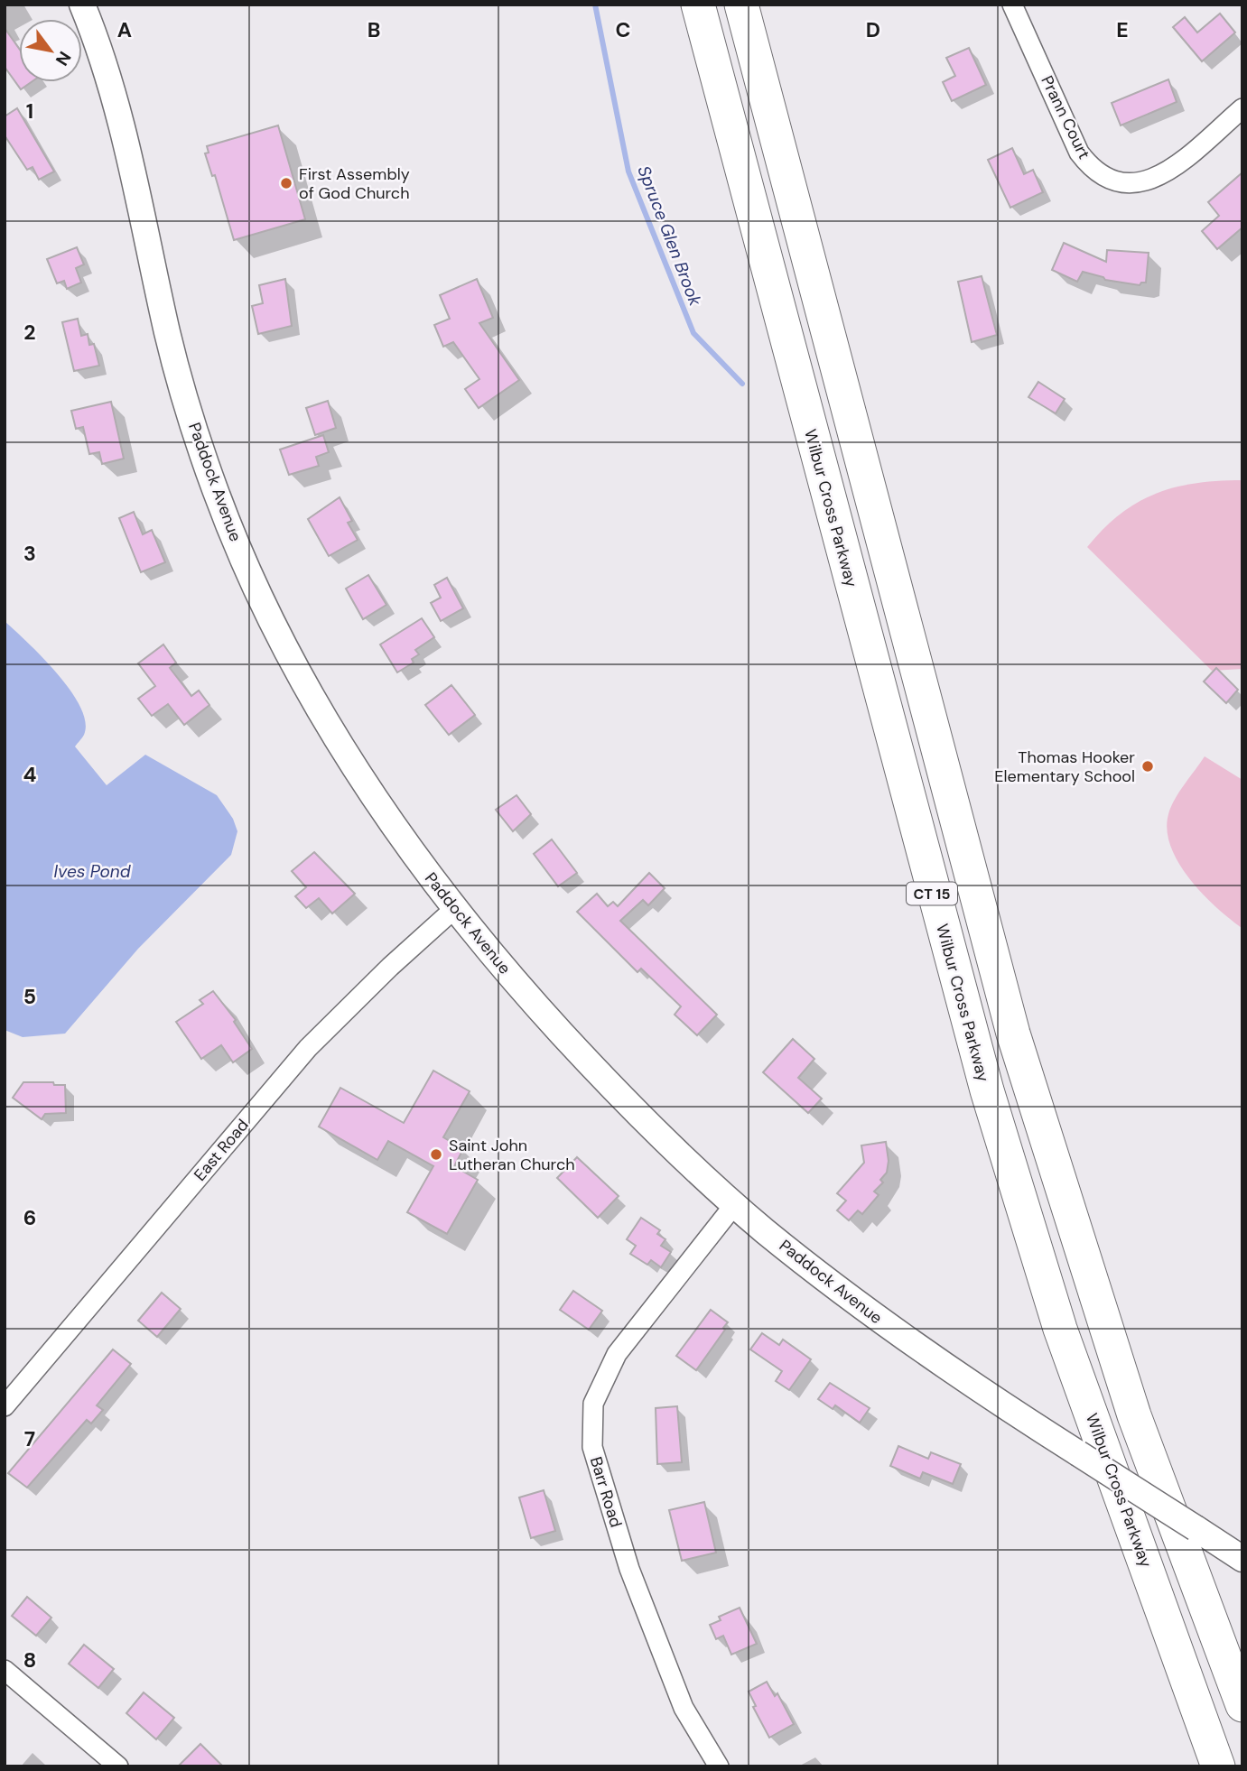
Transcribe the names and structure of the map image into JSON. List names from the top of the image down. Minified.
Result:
{"streets":{"highway":["Wilbur Cross Parkway","CT 15"],"main road":["Paddock Avenue"],"street":["Prann Court","East Road","Barr Road"]},"crossings":[["Paddock Avenue","East Road"],["Paddock Avenue","Barr Road"]],"water":["Spruce Glen Brook","Ives Pond"],"places":["First Assembly of God Church","Thomas Hooker Elementary School","Saint John Lutheran Church"],"north":"bottom right","grid":{"columns":["A","B","C","D","E"],"rows":["1","2","3","4","5","6","7","8"]}}
